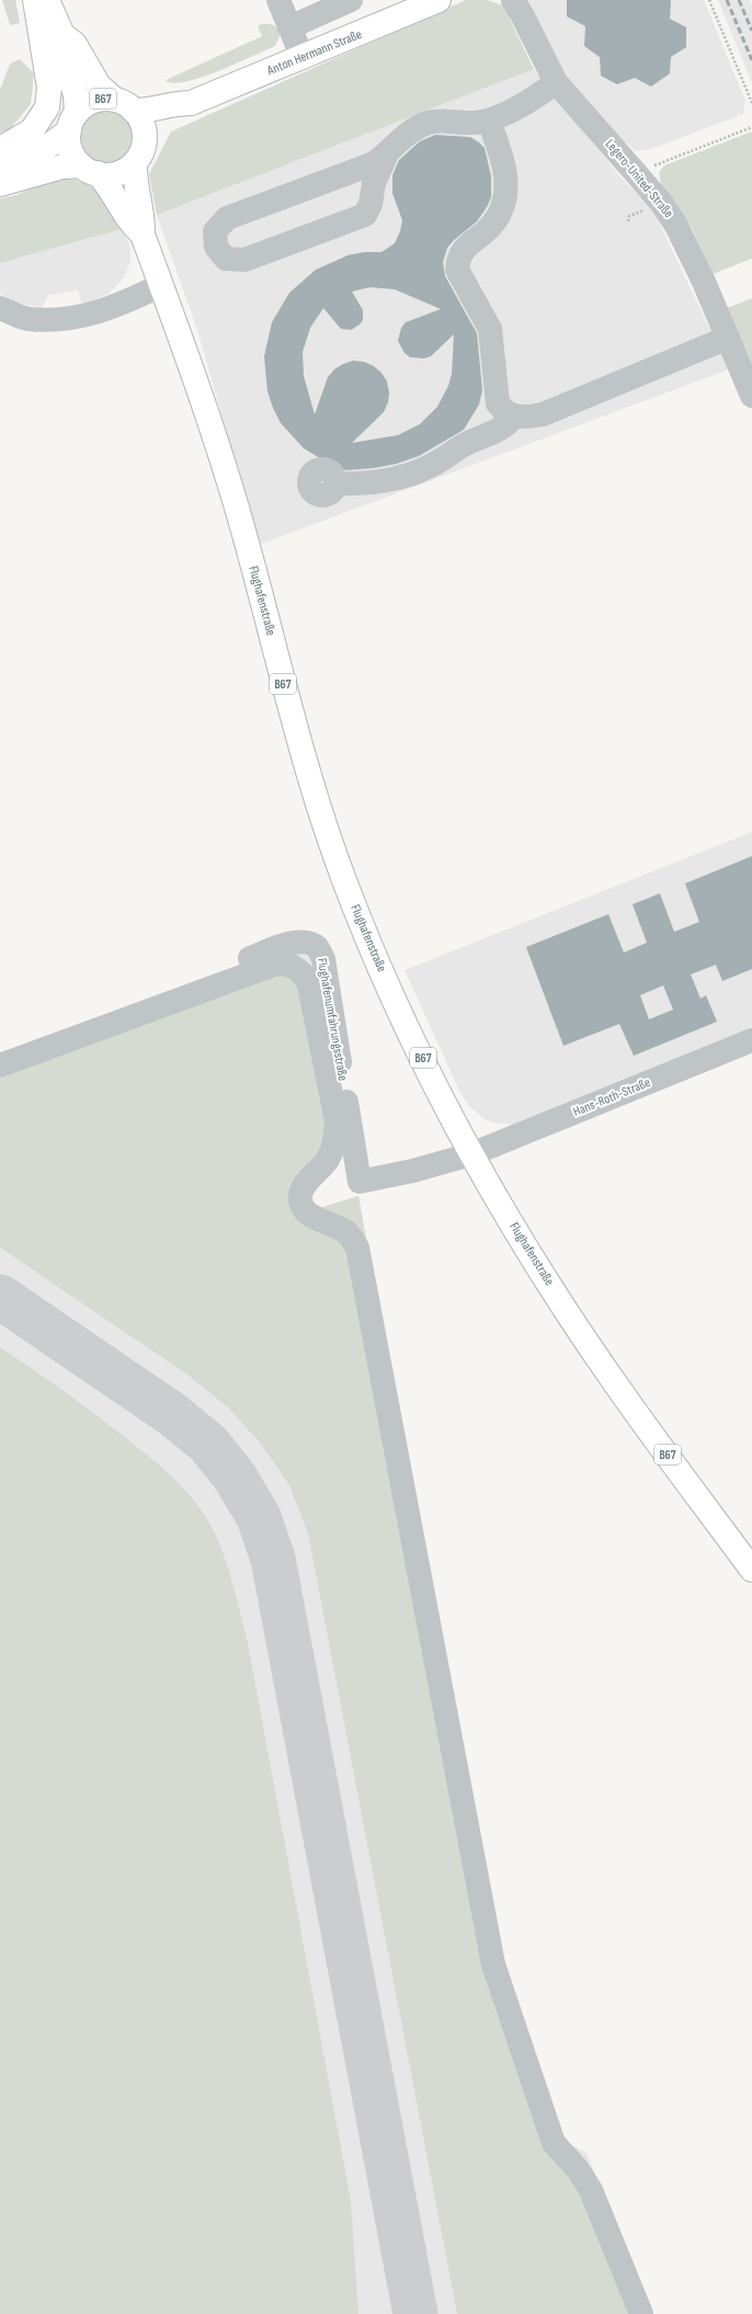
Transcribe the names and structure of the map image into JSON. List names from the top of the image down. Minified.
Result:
{"streets":{"main road":["Anton Hermann Straße","B67","Flughafenstraße"],"street":["Legero-United-Straße","Flughafenumfahrungsstraße","Hans-Roth-Straße"]},"crossings":[["Anton Hermann Straße","B67"],["Anton Hermann Straße","Flughafenstraße"],["B67","Flughafenstraße"],["Flughafenstraße","Flughafenumfahrungsstraße"],["Flughafenstraße","Hans-Roth-Straße"],["Flughafenumfahrungsstraße","Hans-Roth-Straße"]]}
